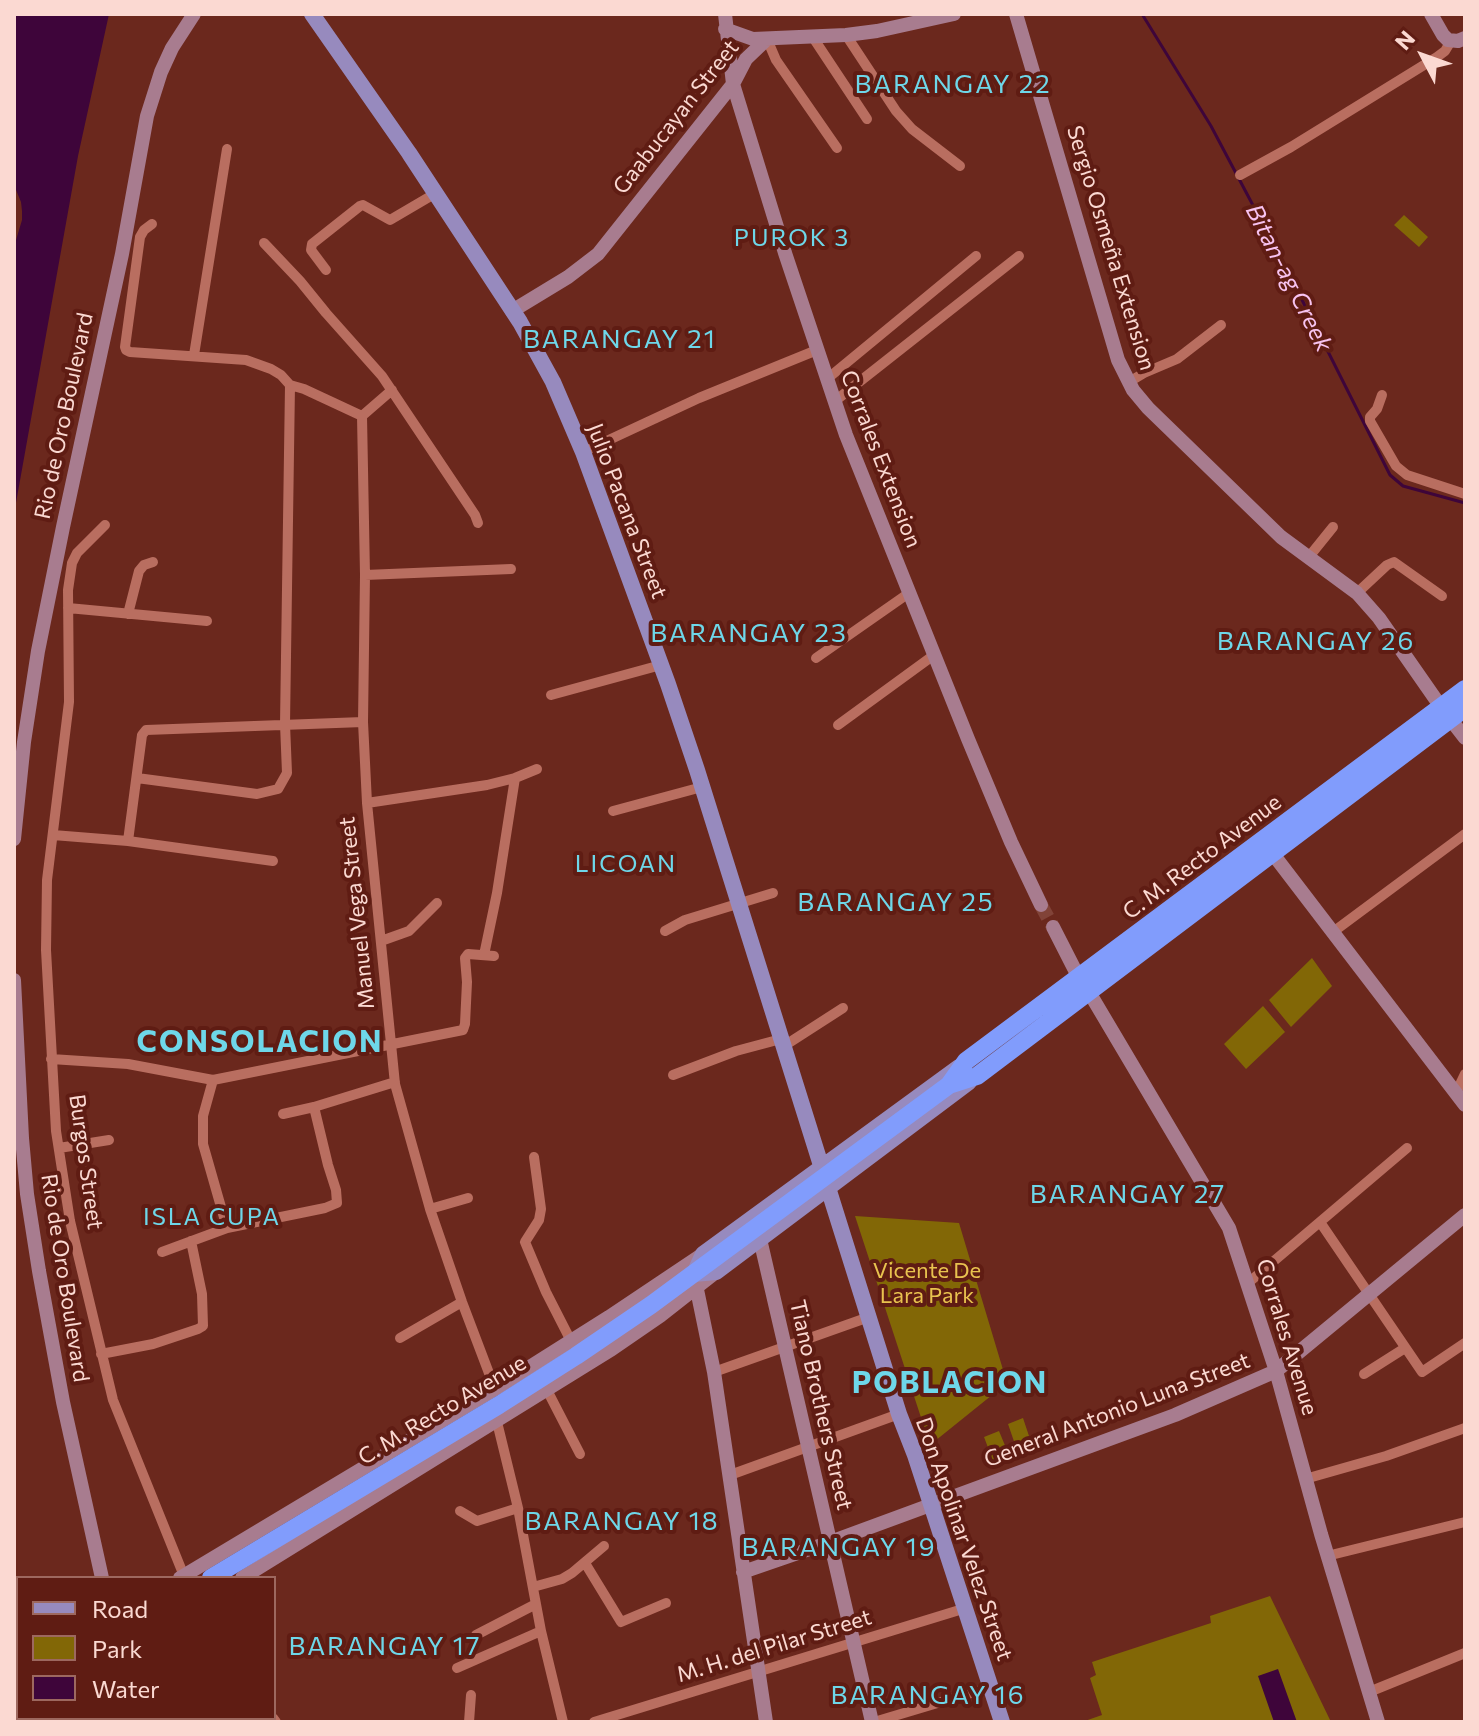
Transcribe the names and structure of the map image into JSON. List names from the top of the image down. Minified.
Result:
{"streets":{"highway":["C. M. Recto Avenue"],"main road":["Gaabucayan Street","Sergio Osmeña Extension","Rio de Oro Boulevard","Corrales Extension","Julio Pacana Street","Corrales Avenue","Tiano Brothers Street","General Antonio Luna Street","Don Apolinar Velez Street"],"street":["Manuel Vega Street","Burgos Street","M. H. del Pilar Street"]},"crossings":[["Gaabucayan Street","Corrales Extension"],["Gaabucayan Street","Julio Pacana Street"],["Sergio Osmeña Extension","C. M. Recto Avenue"],["Julio Pacana Street","C. M. Recto Avenue"],["Julio Pacana Street","Don Apolinar Velez Street"],["C. M. Recto Avenue","Corrales Avenue"],["C. M. Recto Avenue","Tiano Brothers Street"],["C. M. Recto Avenue","Don Apolinar Velez Street"],["Corrales Avenue","General Antonio Luna Street"],["Tiano Brothers Street","General Antonio Luna Street"],["Tiano Brothers Street","M. H. del Pilar Street"],["General Antonio Luna Street","Don Apolinar Velez Street"],["Don Apolinar Velez Street","M. H. del Pilar Street"]],"districts":["BARANGAY 22","PUROK 3","BARANGAY 21","BARANGAY 23","BARANGAY 26","LICOAN","BARANGAY 25","CONSOLACION","BARANGAY 27","ISLA CUPA","POBLACION","BARANGAY 18","BARANGAY 19","BARANGAY 17","BARANGAY 16"],"water":["Bitan-ag Creek"],"parks":["Vicente De Lara Park"],"legend":["Road","Park","Water"],"north":"top left"}
